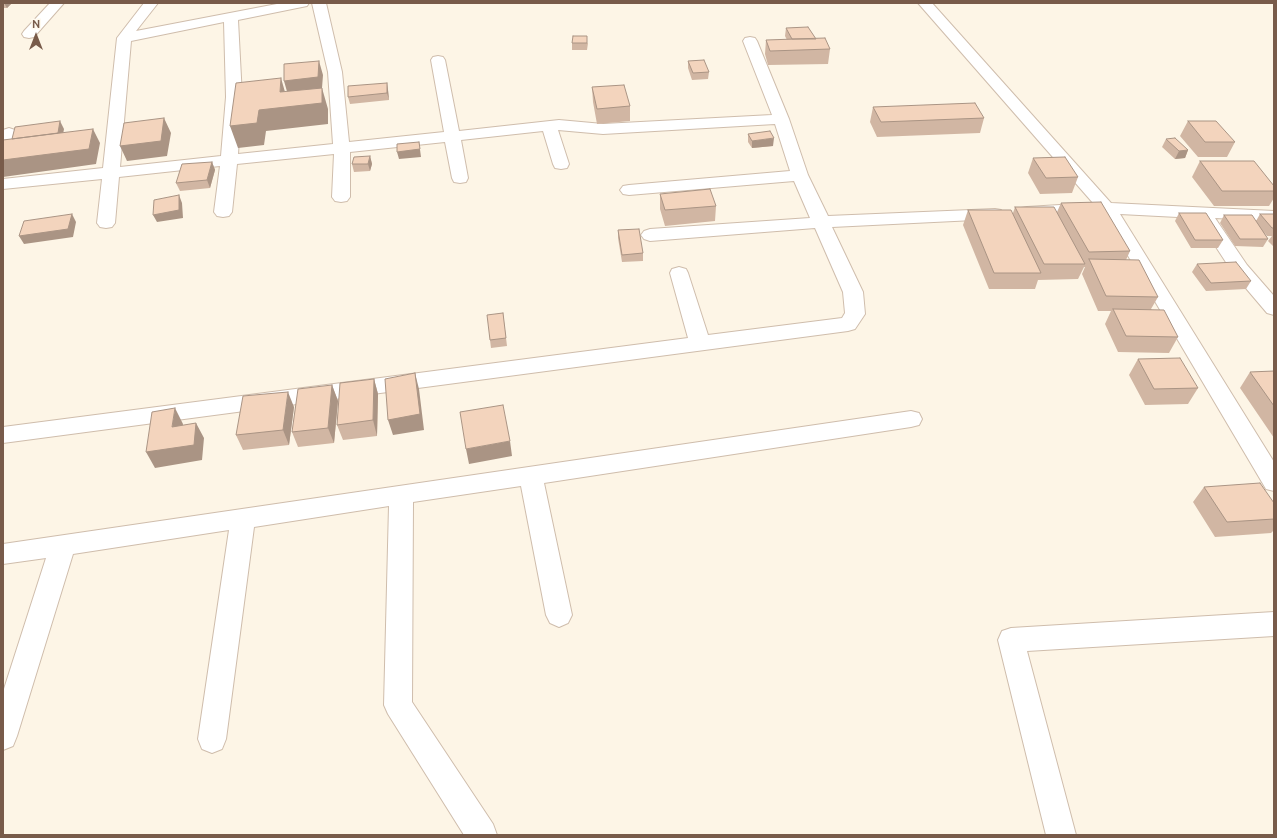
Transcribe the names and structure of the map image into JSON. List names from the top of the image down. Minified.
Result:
{"north":"top"}
